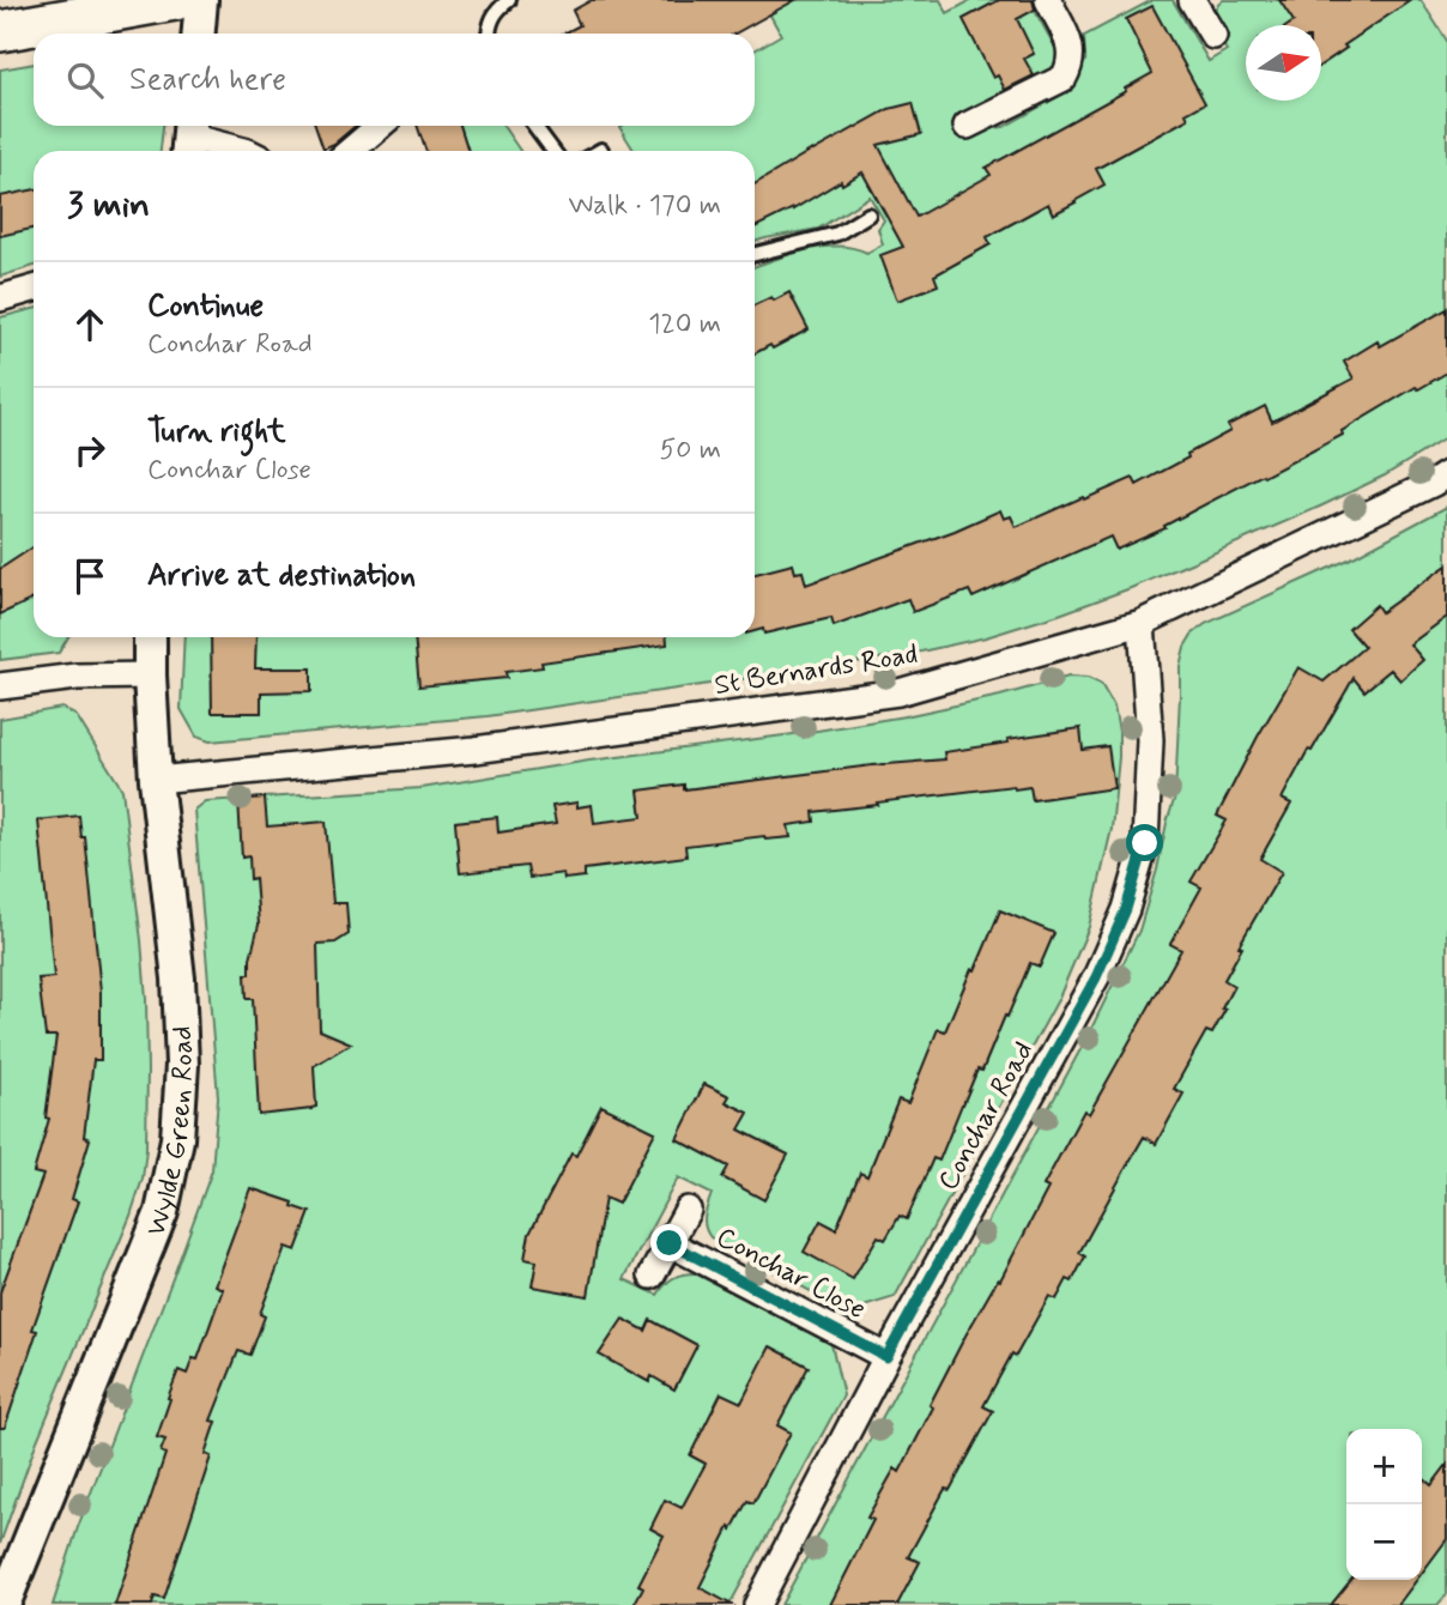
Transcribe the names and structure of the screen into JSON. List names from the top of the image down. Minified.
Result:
{"streets":{"street":["St Bernards Road","Conchar Road","Wylde Green Road","Conchar Close"]},"crossings":[["St Bernards Road","Conchar Road"],["St Bernards Road","Wylde Green Road"],["Conchar Road","Conchar Close"]],"north":"right","page":{"search":"Search here","heading":["3 min","Walk · 170 m"],"list":[["Continue","Conchar Road","120 m"],["Turn right","Conchar Close","50 m"],"Arrive at destination"],"map_buttons":["+","−"]}}
